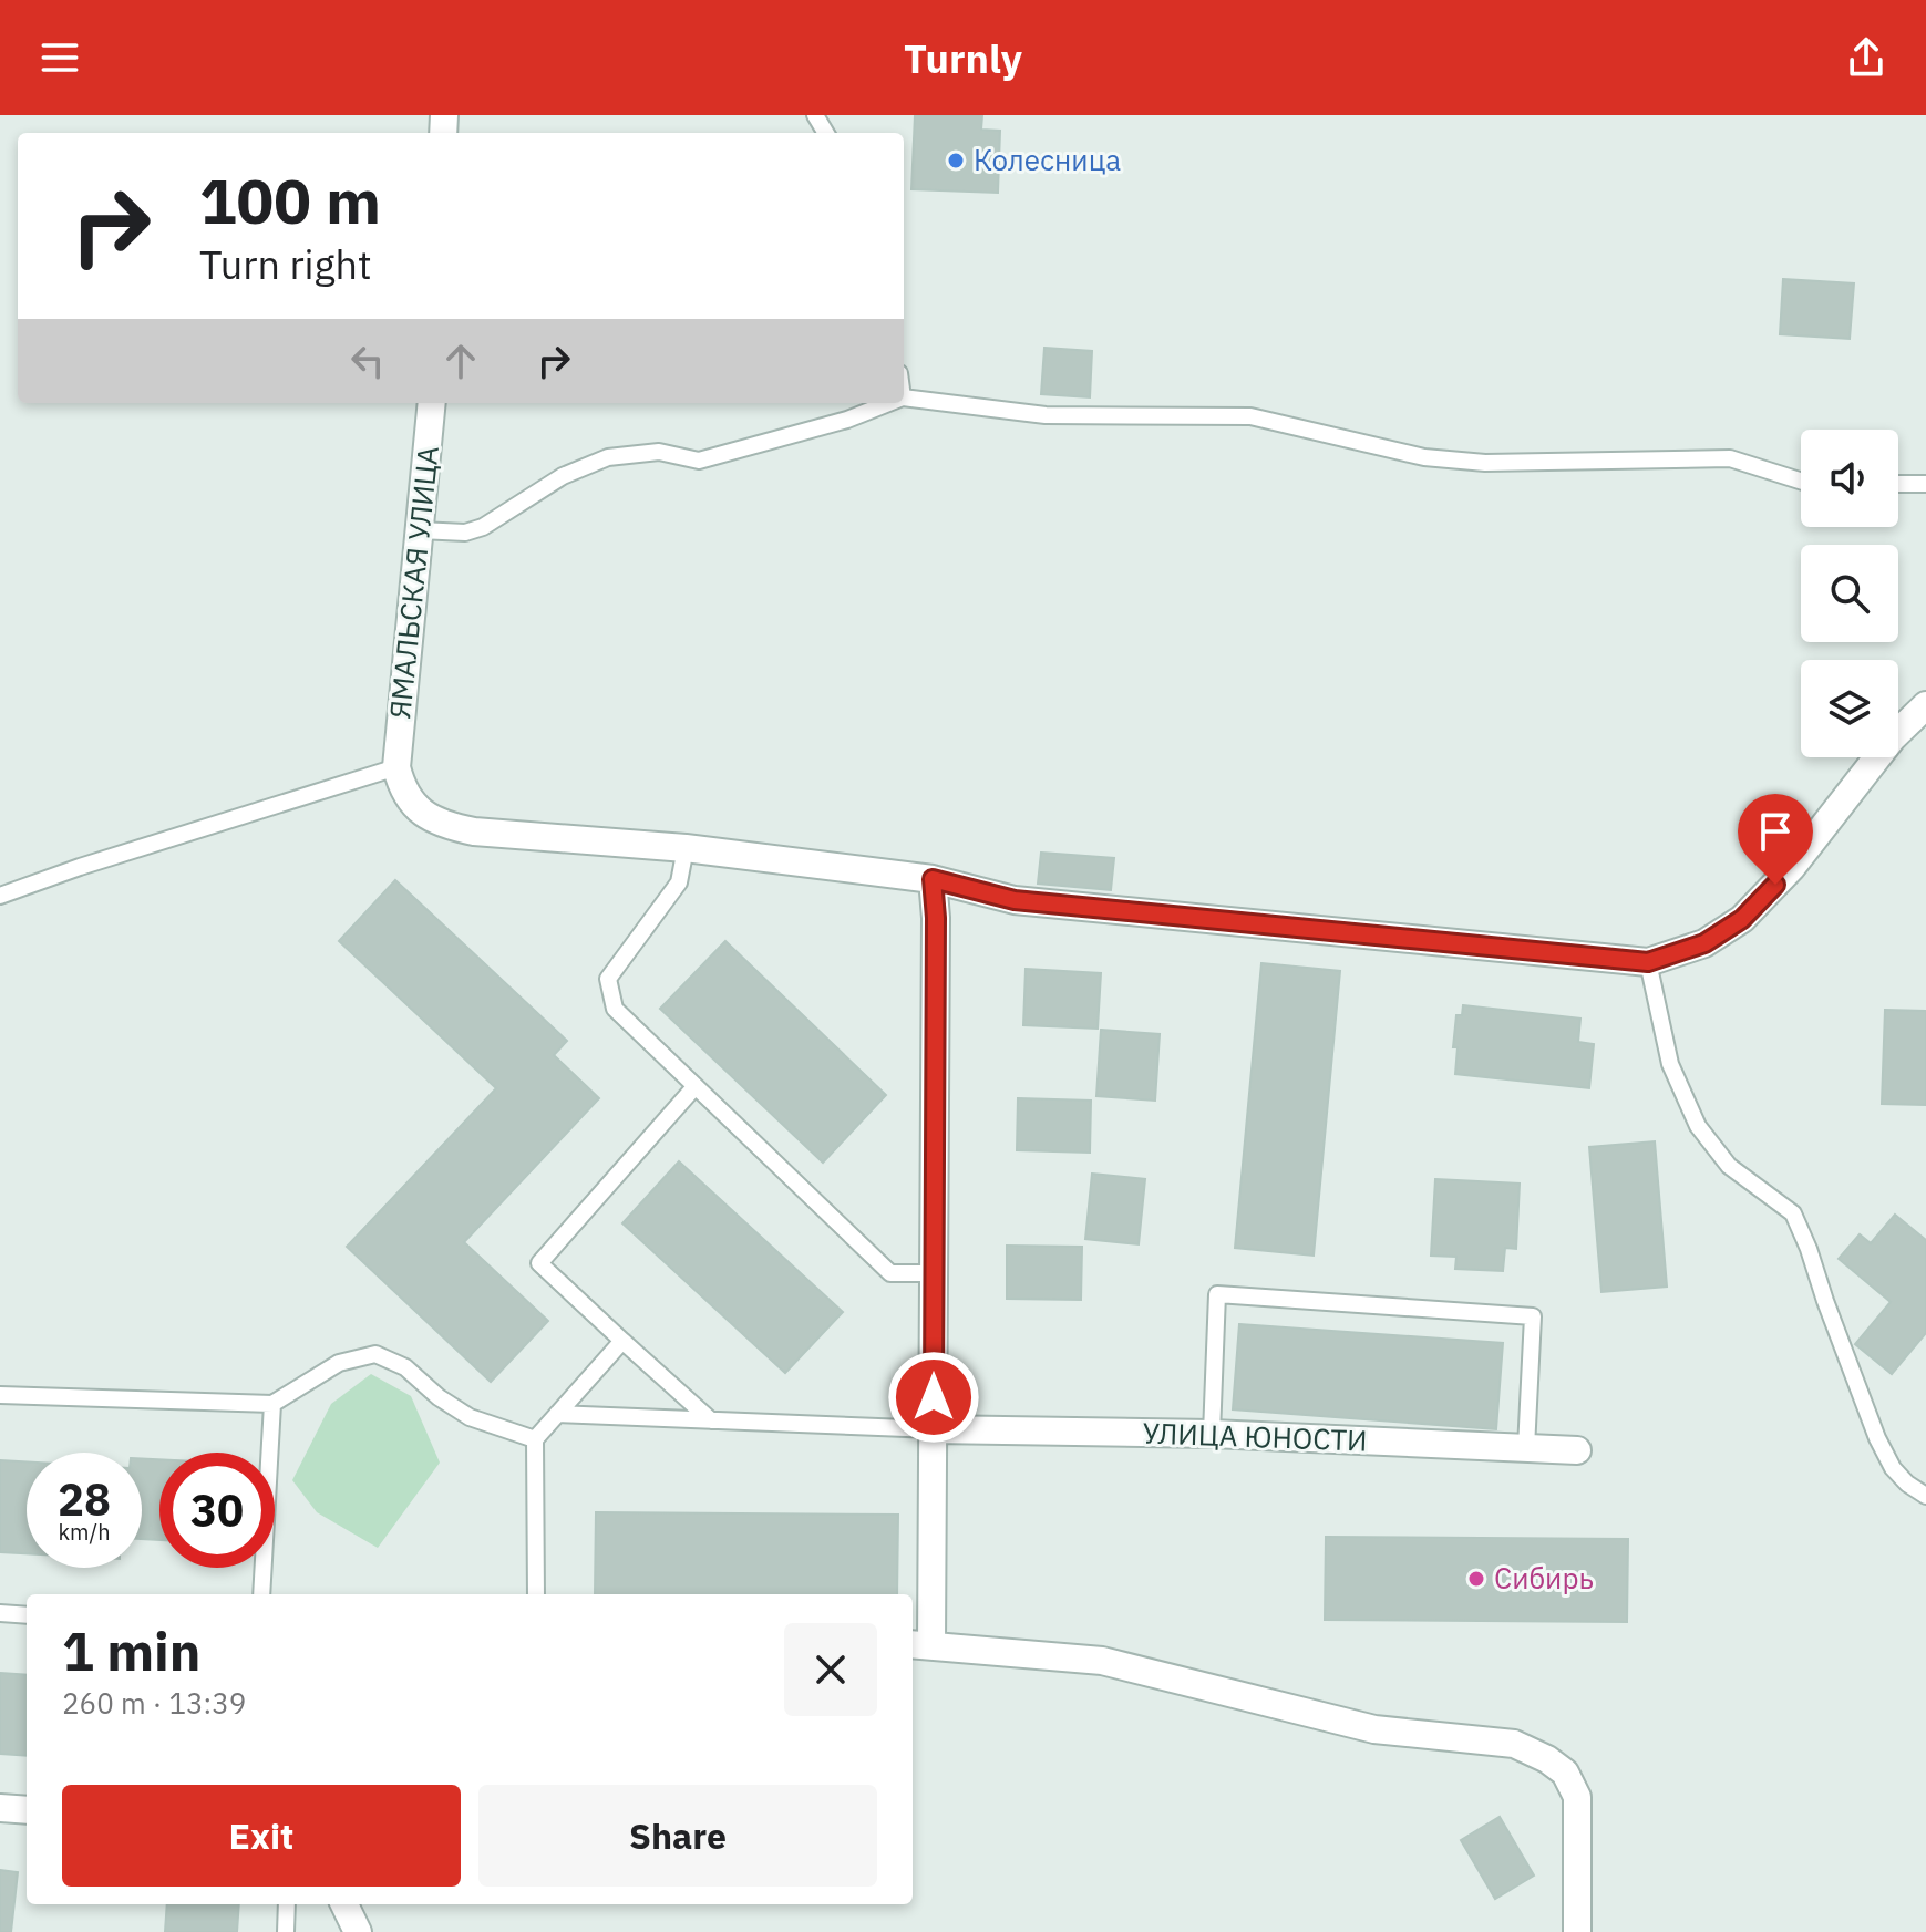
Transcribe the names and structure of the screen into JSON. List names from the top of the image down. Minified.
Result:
{"streets":{"street":["ЯМАЛЬСКАЯ УЛИЦА","УЛИЦА ЮНОСТИ"]},"places":["Колесница","Сибирь"],"page":{"header":"Turnly","turn":["100 m","Turn right"],"speed":"28 km/h","limit":"30","heading":["1 min","260 m · 13:39"],"buttons":["Exit","Share"]}}
